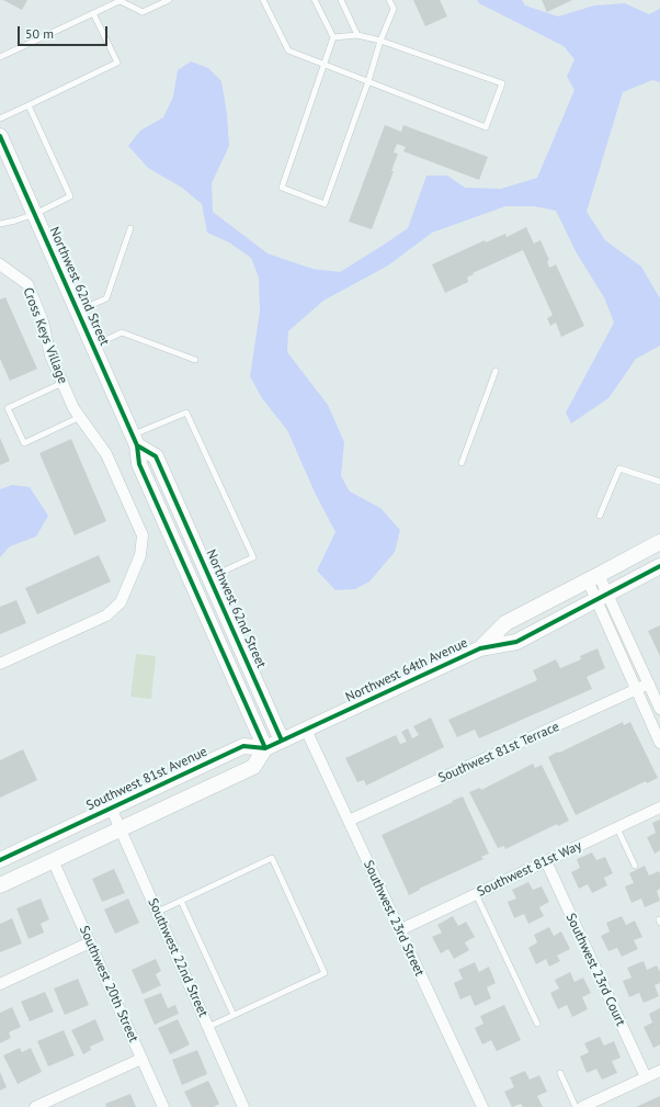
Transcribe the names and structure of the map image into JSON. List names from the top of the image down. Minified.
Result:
{"streets":{"street":["Northwest 62nd Street","Cross Keys Village","Northwest 64th Avenue","Southwest 81st Terrace","Southwest 81st Avenue","Southwest 81st Way","Southwest 23rd Street","Southwest 22nd Street","Southwest 23rd Court","Southwest 20th Street"]},"crossings":[["Northwest 62nd Street","Southwest 81st Avenue"],["Northwest 64th Avenue","Southwest 23rd Street"],["Southwest 81st Terrace","Southwest 23rd Street"],["Southwest 81st Avenue","Southwest 22nd Street"],["Southwest 81st Way","Southwest 23rd Street"],["Southwest 81st Way","Southwest 23rd Court"]],"scale_bar":"50 m"}
